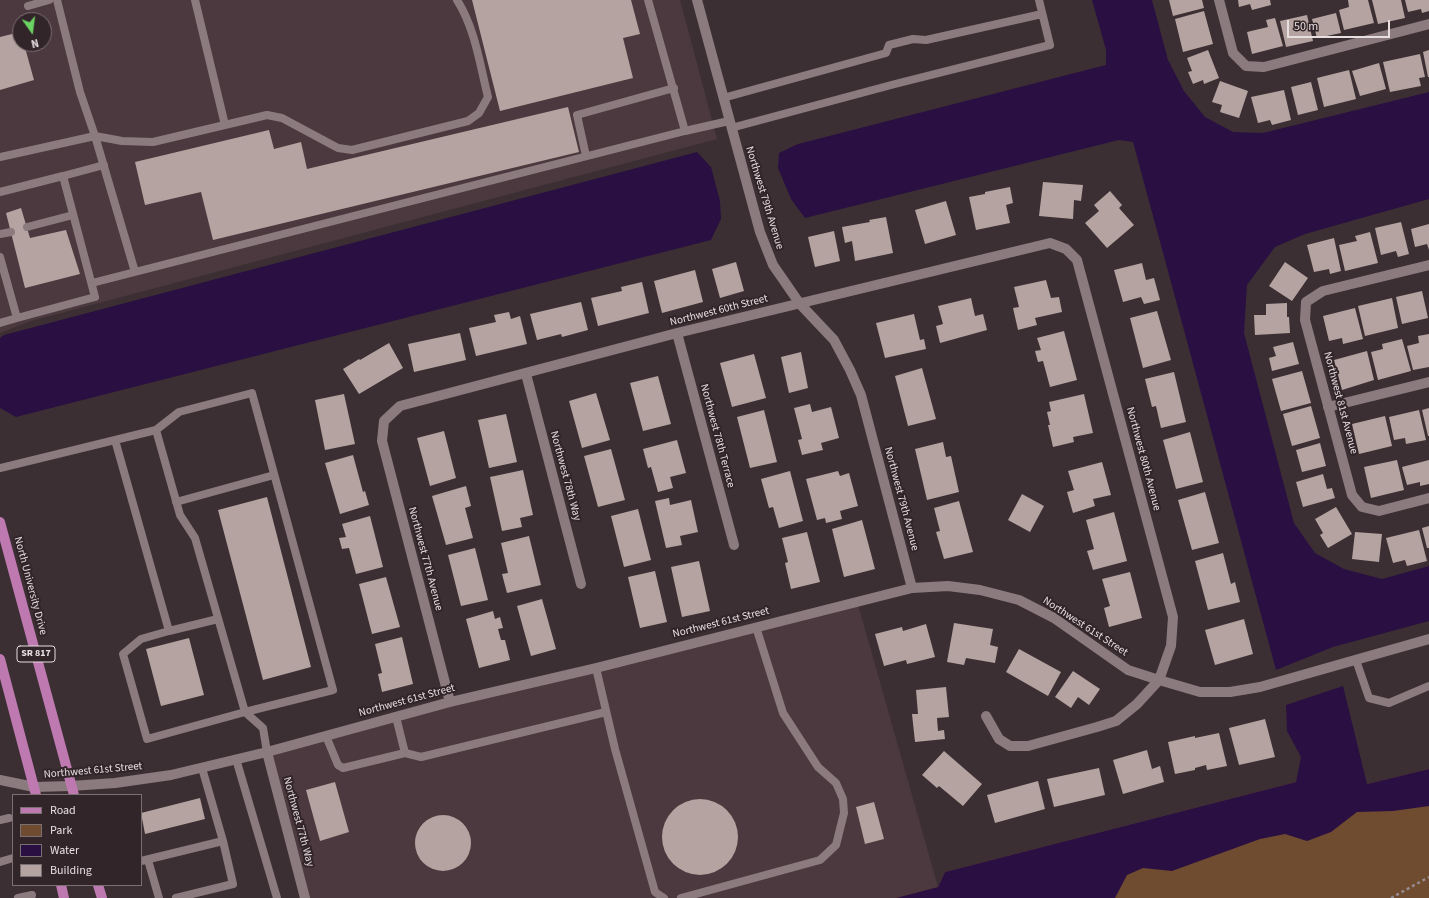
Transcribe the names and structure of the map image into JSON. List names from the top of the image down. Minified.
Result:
{"streets":{"main road":["North University Drive","SR 817"],"street":["Northwest 79th Avenue","Northwest 60th Street","Northwest 81st Avenue","Northwest 78th Terrace","Northwest 80th Avenue","Northwest 78th Way","Northwest 77th Avenue","Northwest 61st Street","Northwest 77th Way"]},"crossings":[["Northwest 79th Avenue","Northwest 60th Street"],["Northwest 79th Avenue","Northwest 61st Street"],["Northwest 60th Street","Northwest 78th Terrace"],["Northwest 60th Street","Northwest 80th Avenue"],["Northwest 60th Street","Northwest 78th Way"],["Northwest 60th Street","Northwest 77th Avenue"],["Northwest 80th Avenue","Northwest 61st Street"],["Northwest 77th Avenue","Northwest 61st Street"],["North University Drive","Northwest 61st Street"],["Northwest 61st Street","SR 817"],["Northwest 61st Street","Northwest 77th Way"]],"legend":["Road","Park","Water","Building"],"scale_bar":"50 m","north":"bottom"}
